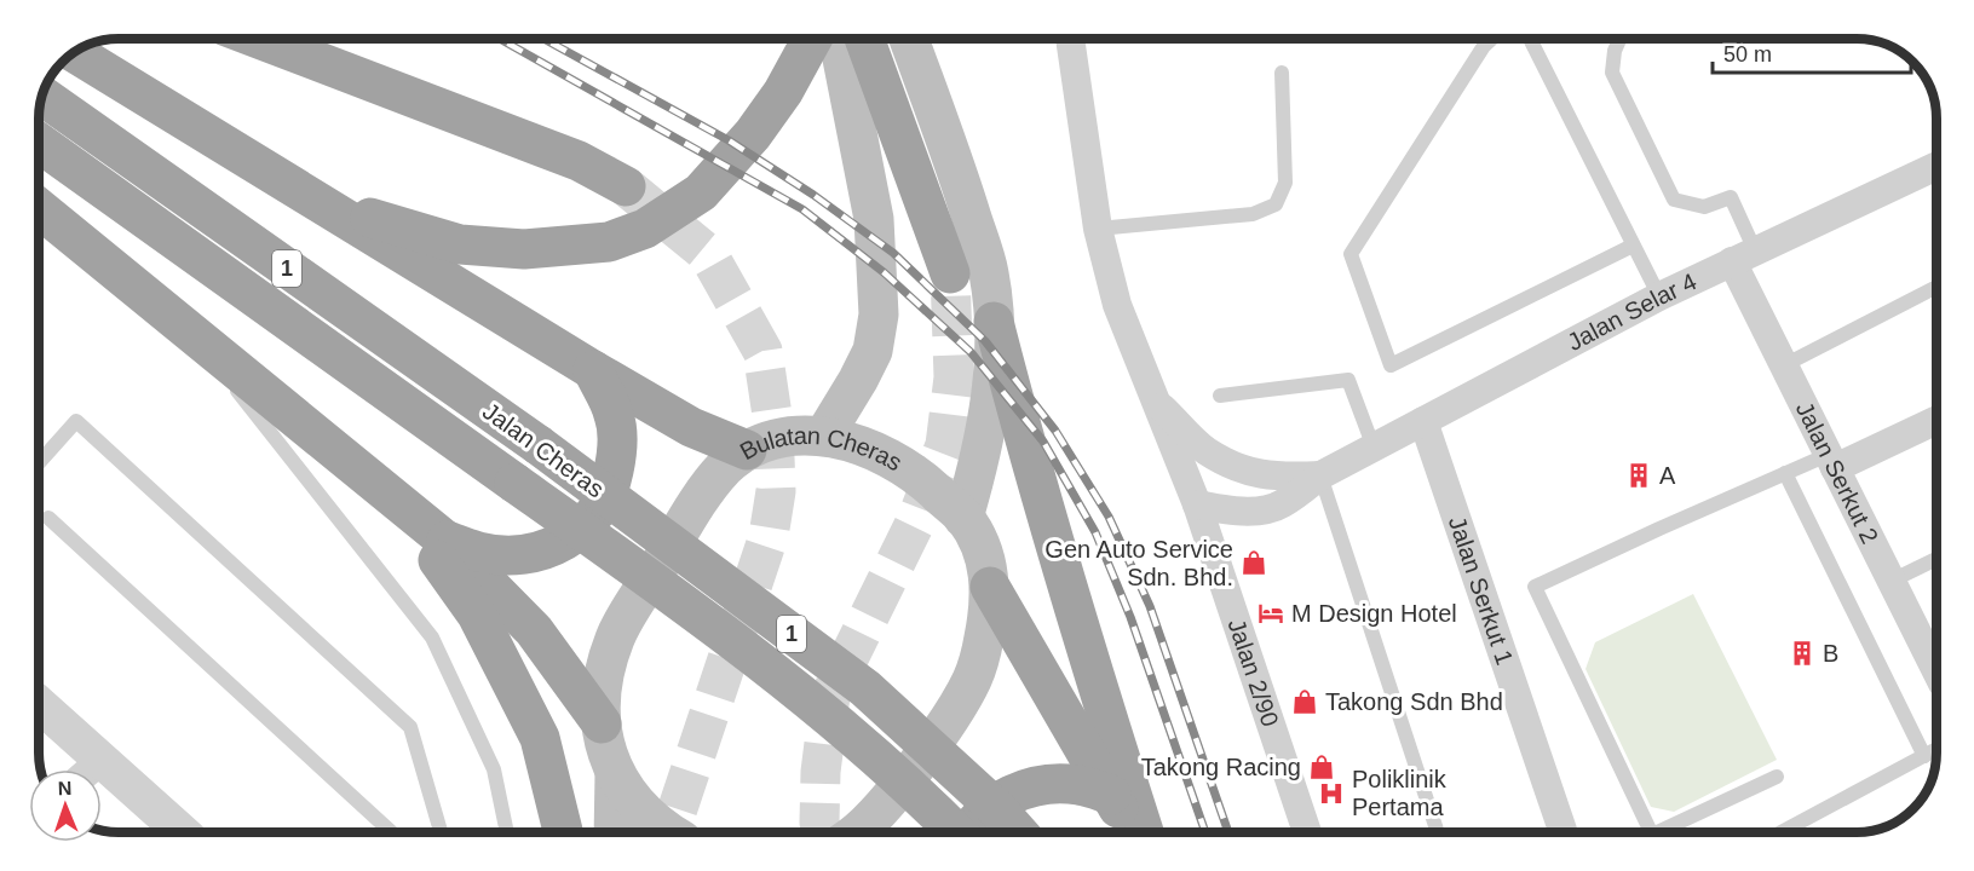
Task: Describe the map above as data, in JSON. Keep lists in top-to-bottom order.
{
  "streets": {
    "highway": ["1", "Jalan Cheras"],
    "main road": ["Bulatan Cheras"],
    "street": [
      "Jalan Selar 4",
      "Jalan Serkut 2",
      "Jalan Serkut 1",
      "Jalan 2/90"
    ]
  },
  "crossings": [
    ["Jalan Selar 4", "Jalan Serkut 2"],
    ["Jalan Selar 4", "Jalan Serkut 1"],
    ["Jalan Selar 4", "Jalan 2/90"]
  ],
  "places": {
    "building": ["A", "B"],
    "shop": ["Gen Auto Service Sdn. Bhd.", "Takong Sdn Bhd", "Takong Racing"],
    "hotel": ["M Design Hotel"],
    "hospital": ["Poliklinik Pertama"]
  },
  "scale_bar": "50 m",
  "north": "top"
}
